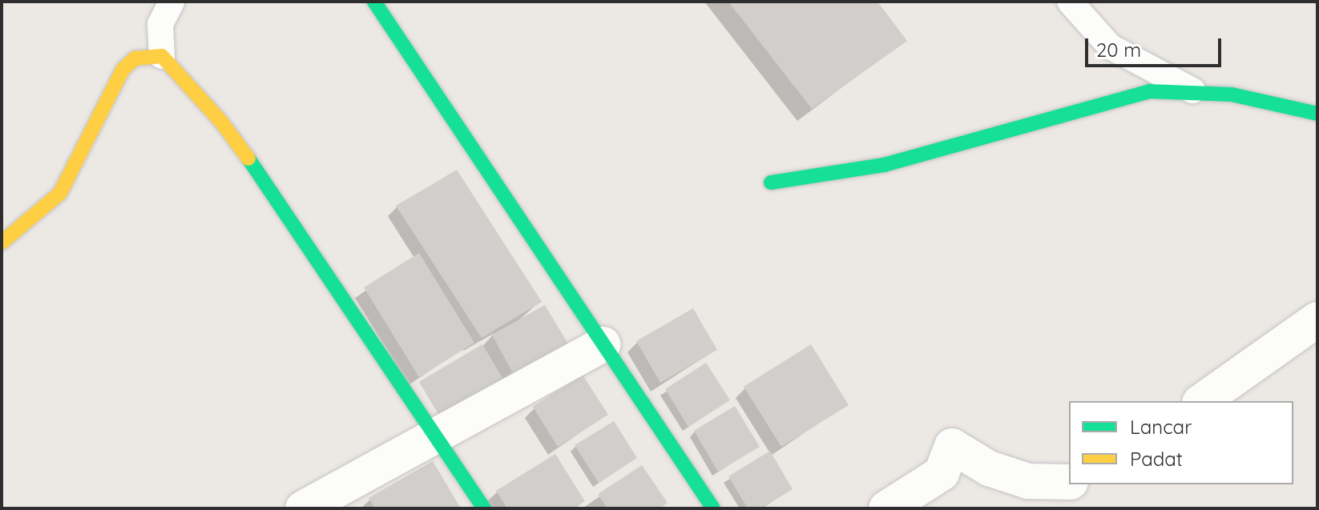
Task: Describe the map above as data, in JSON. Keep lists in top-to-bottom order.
{
  "legend": ["Lancar", "Padat"],
  "scale_bar": "20 m"
}
